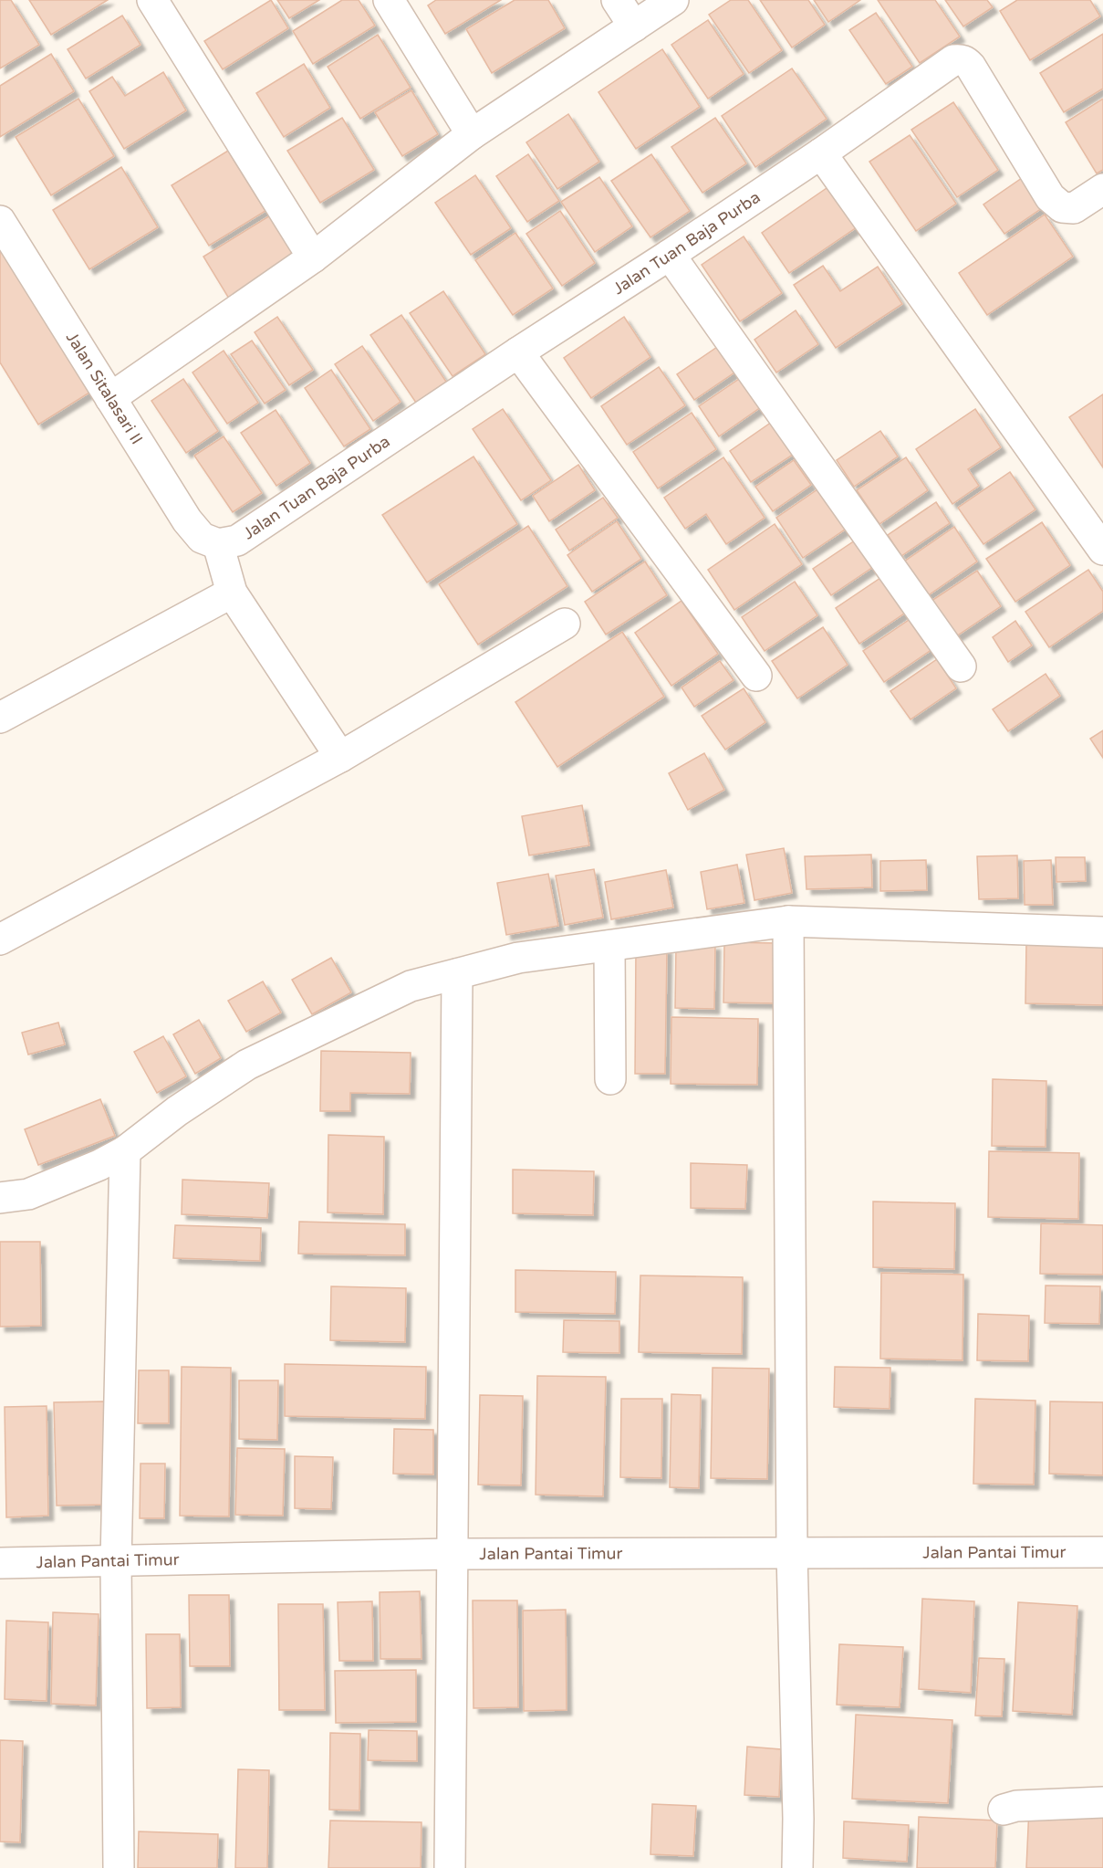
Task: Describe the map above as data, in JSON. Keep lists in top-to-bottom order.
{
  "streets": {
    "street": ["Jalan Tuan Baja Purba", "Jalan Sitalasari II", "Jalan Pantai Timur"]
  },
  "crossings": [
    ["Jalan Tuan Baja Purba", "Jalan Sitalasari II"]
  ]
}
